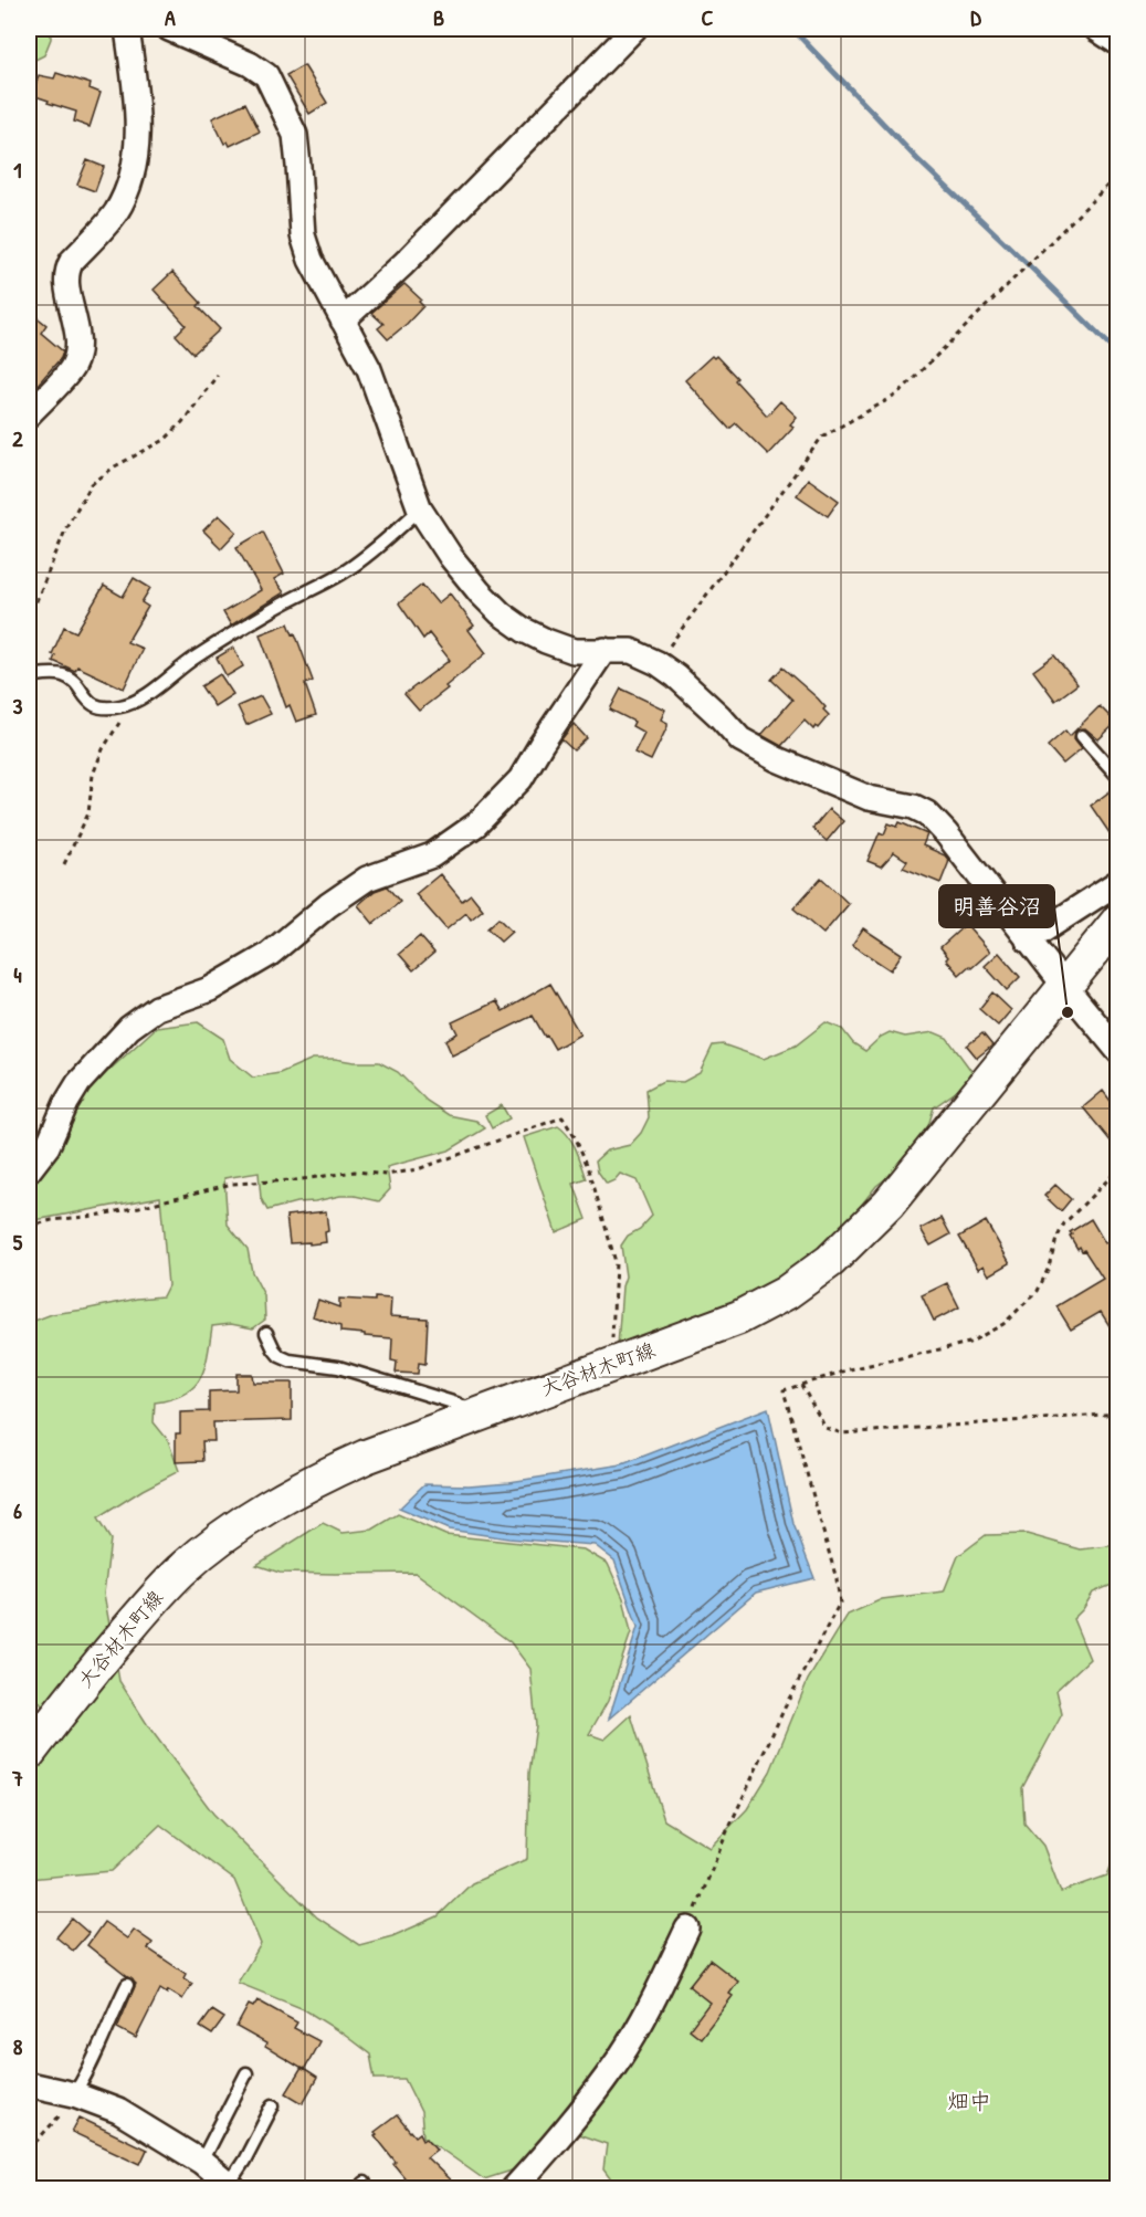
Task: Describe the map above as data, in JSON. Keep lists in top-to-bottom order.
{
  "streets": {
    "main road": ["大谷材木町線"]
  },
  "districts": ["畑中"],
  "places": ["明善谷沼"],
  "grid": {
    "columns": [
      "A",
      "B",
      "C",
      "D"
    ],
    "rows": [
      "1",
      "2",
      "3",
      "4",
      "5",
      "6",
      "7",
      "8"
    ]
  }
}
